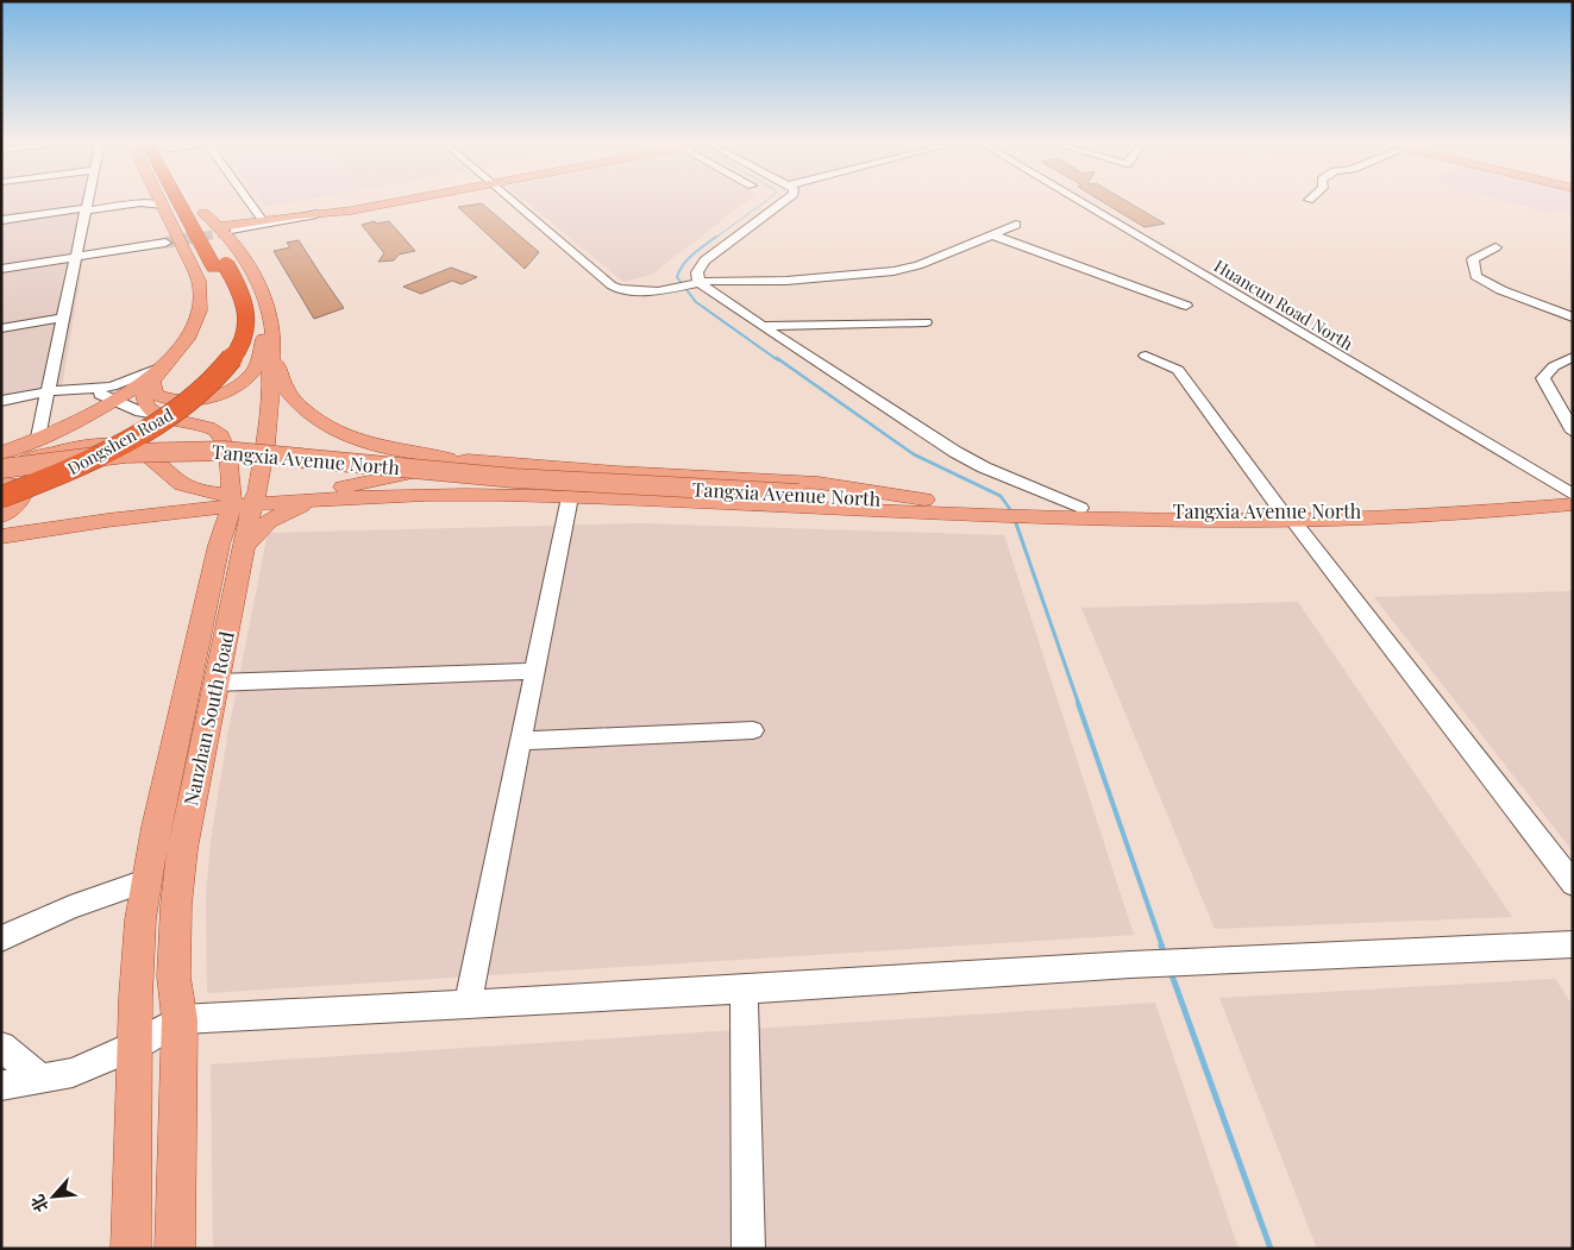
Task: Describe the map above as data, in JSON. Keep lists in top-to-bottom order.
{
  "streets": {
    "highway": ["Dongshen Road"],
    "main road": ["Tangxia Avenue North", "Nanzhan South Road"],
    "street": ["Huancun Road North"]
  },
  "crossings": [
    ["Huancun Road North", "Tangxia Avenue North"],
    ["Dongshen Road", "Nanzhan South Road"],
    ["Tangxia Avenue North", "Nanzhan South Road"]
  ],
  "north": "bottom left"
}
